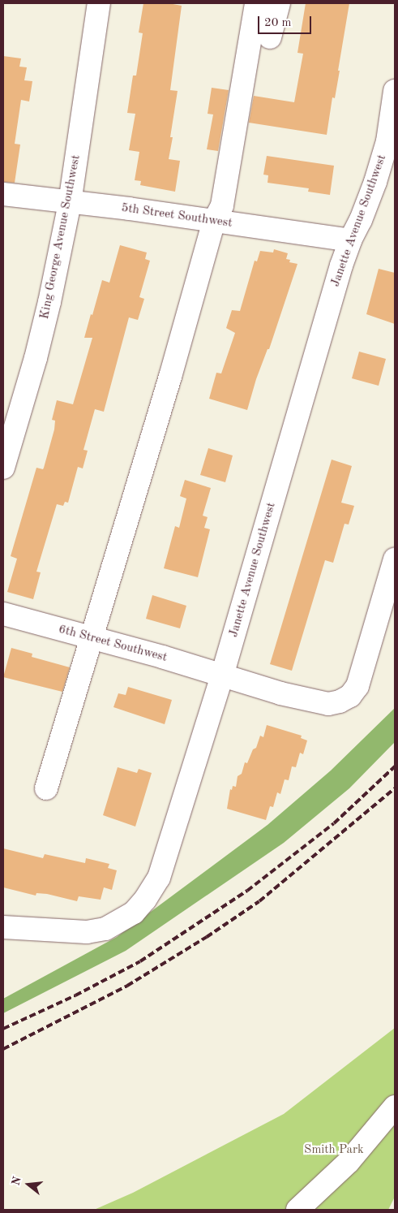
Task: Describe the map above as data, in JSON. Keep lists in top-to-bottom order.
{
  "streets": {
    "street": [
      "5th Street Southwest",
      "Janette Avenue Southwest",
      "King George Avenue Southwest",
      "6th Street Southwest"
    ]
  },
  "crossings": [
    ["5th Street Southwest", "Janette Avenue Southwest"],
    ["5th Street Southwest", "King George Avenue Southwest"],
    ["Janette Avenue Southwest", "6th Street Southwest"]
  ],
  "parks": ["Smith Park"],
  "scale_bar": "20 m",
  "north": "left"
}
